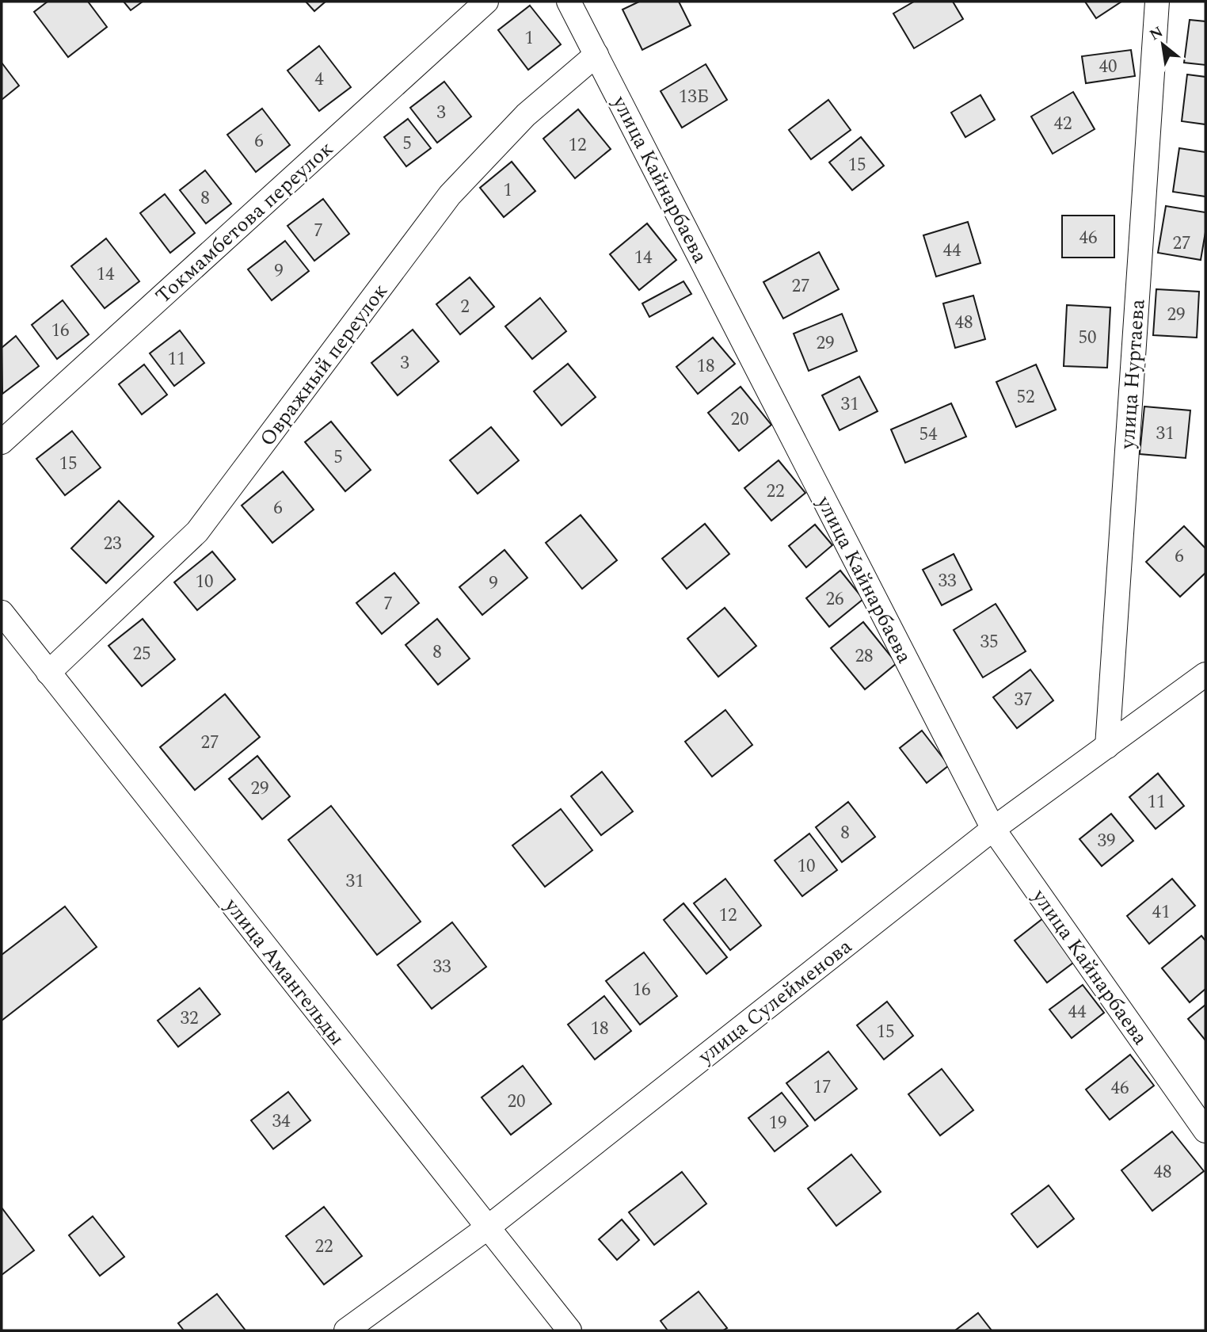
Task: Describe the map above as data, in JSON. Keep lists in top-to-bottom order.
{
  "streets": {
    "street": [
      "улица Кайнарбаева",
      "Токмамбетова переулок",
      "Овражный переулок",
      "улица Нуртаева",
      "улица Амангельды",
      "улица Сулейменова"
    ]
  },
  "crossings": [
    ["улица Кайнарбаева", "Овражный переулок"],
    ["улица Кайнарбаева", "улица Сулейменова"],
    ["Овражный переулок", "улица Амангельды"],
    ["улица Нуртаева", "улица Сулейменова"],
    ["улица Амангельды", "улица Сулейменова"]
  ],
  "house_numbers": [
    "1",
    "40",
    "4",
    "13Б",
    "3",
    "42",
    "6",
    "5",
    "12",
    "15",
    "1",
    "8",
    "7",
    "46",
    "27",
    "44",
    "14",
    "9",
    "14",
    "27",
    "2",
    "29",
    "48",
    "16",
    "50",
    "29",
    "11",
    "3",
    "18",
    "52",
    "31",
    "20",
    "31",
    "54",
    "5",
    "15",
    "22",
    "6",
    "23",
    "6",
    "33",
    "10",
    "9",
    "26",
    "7",
    "35",
    "8",
    "25",
    "28",
    "37",
    "27",
    "29",
    "11",
    "8",
    "39",
    "10",
    "31",
    "41",
    "12",
    "33",
    "16",
    "44",
    "32",
    "18",
    "15",
    "17",
    "46",
    "20",
    "34",
    "19",
    "48",
    "22"
  ],
  "north": "top left"
}
